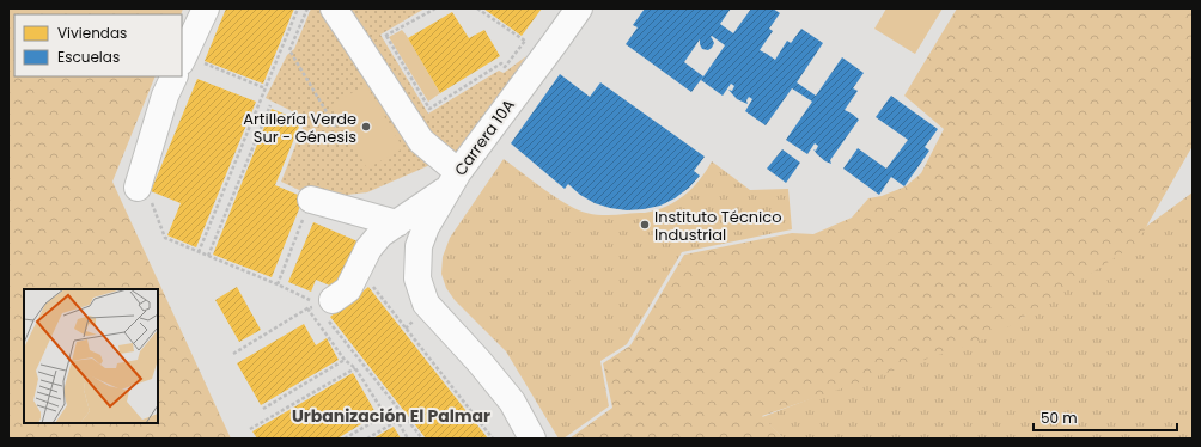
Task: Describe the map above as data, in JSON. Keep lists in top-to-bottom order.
{
  "streets": {
    "street": ["Carrera 10A"]
  },
  "districts": ["Urbanización El Palmar"],
  "places": ["Artillería Verde Sur - Génesis", "Instituto Técnico Industrial"],
  "legend": ["Viviendas", "Escuelas"],
  "scale_bar": "50 m"
}
